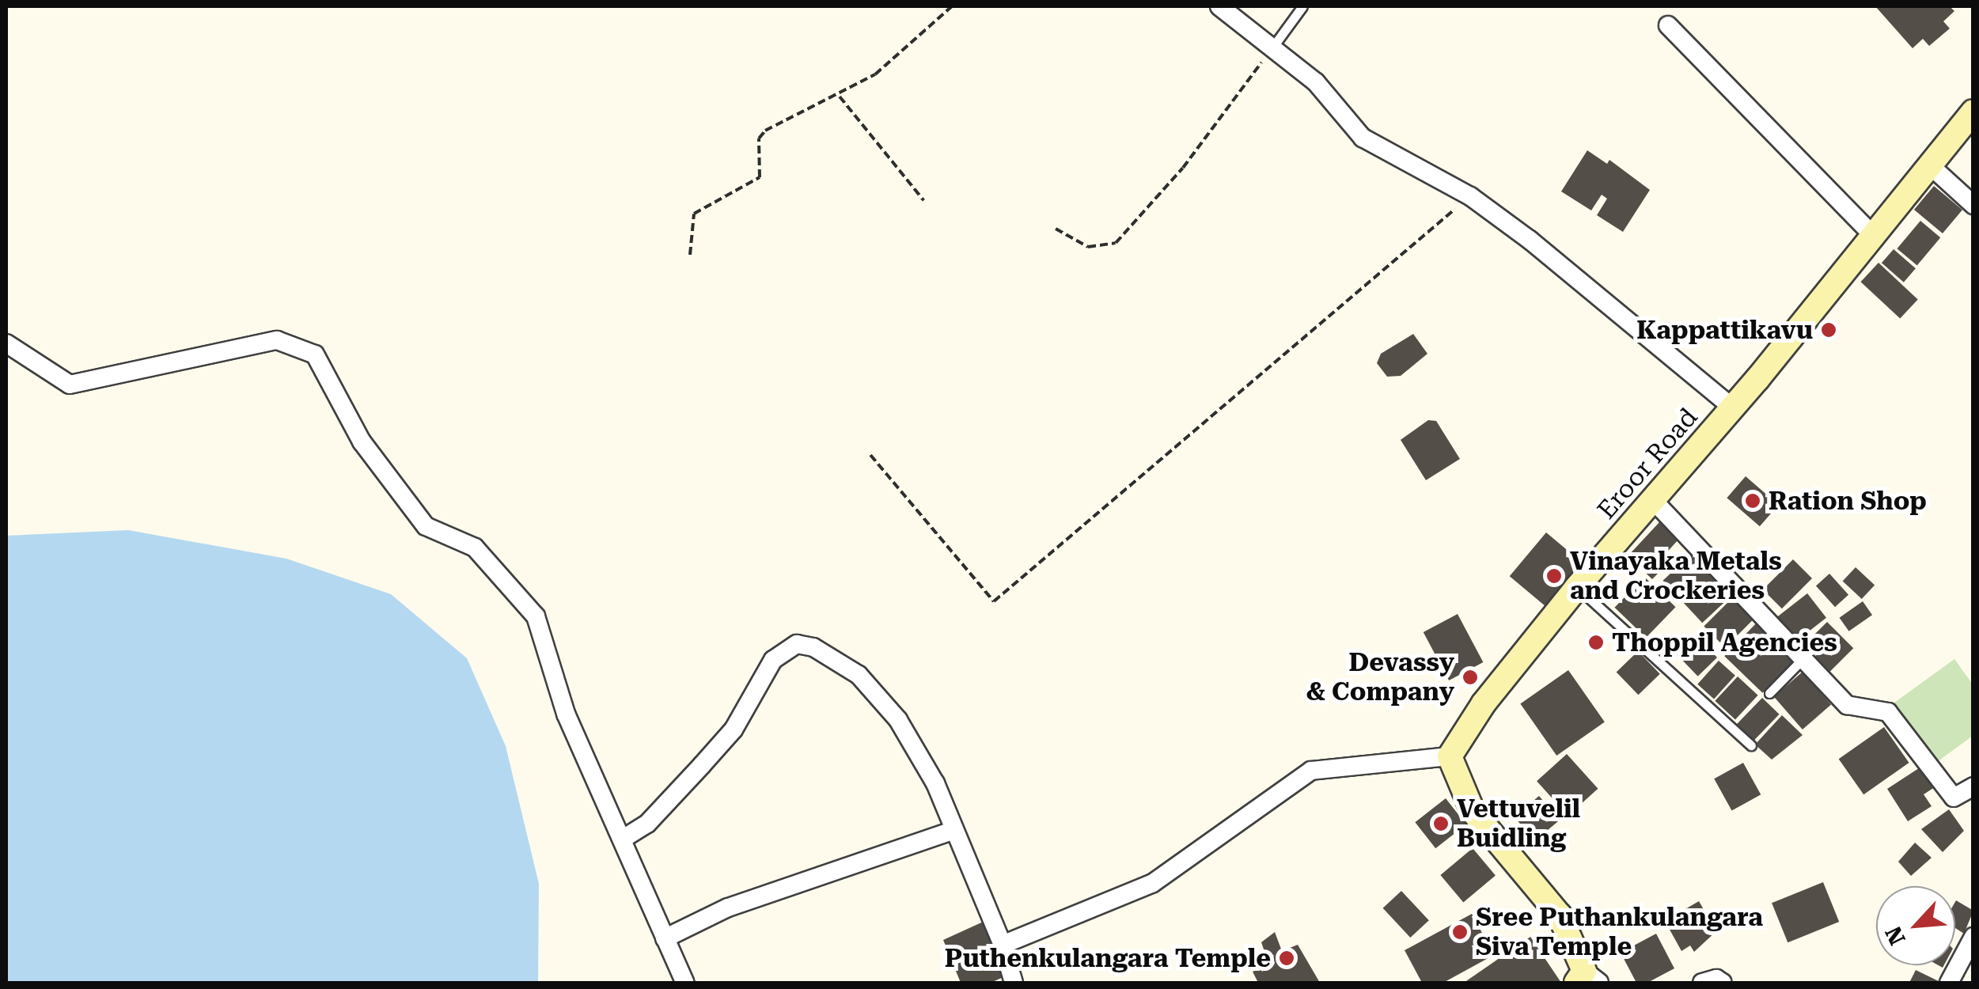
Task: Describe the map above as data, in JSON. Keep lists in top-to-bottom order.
{
  "streets": {
    "main road": ["Eroor Road"]
  },
  "places": [
    "Kappattikavu",
    "Ration Shop",
    "Vinayaka Metals and Crockeries",
    "Thoppil Agencies",
    "Devassy & Company",
    "Vettuvelil Buidling",
    "Sree Puthankulangara Siva Temple",
    "Puthenkulangara Temple"
  ],
  "north": "bottom left"
}
